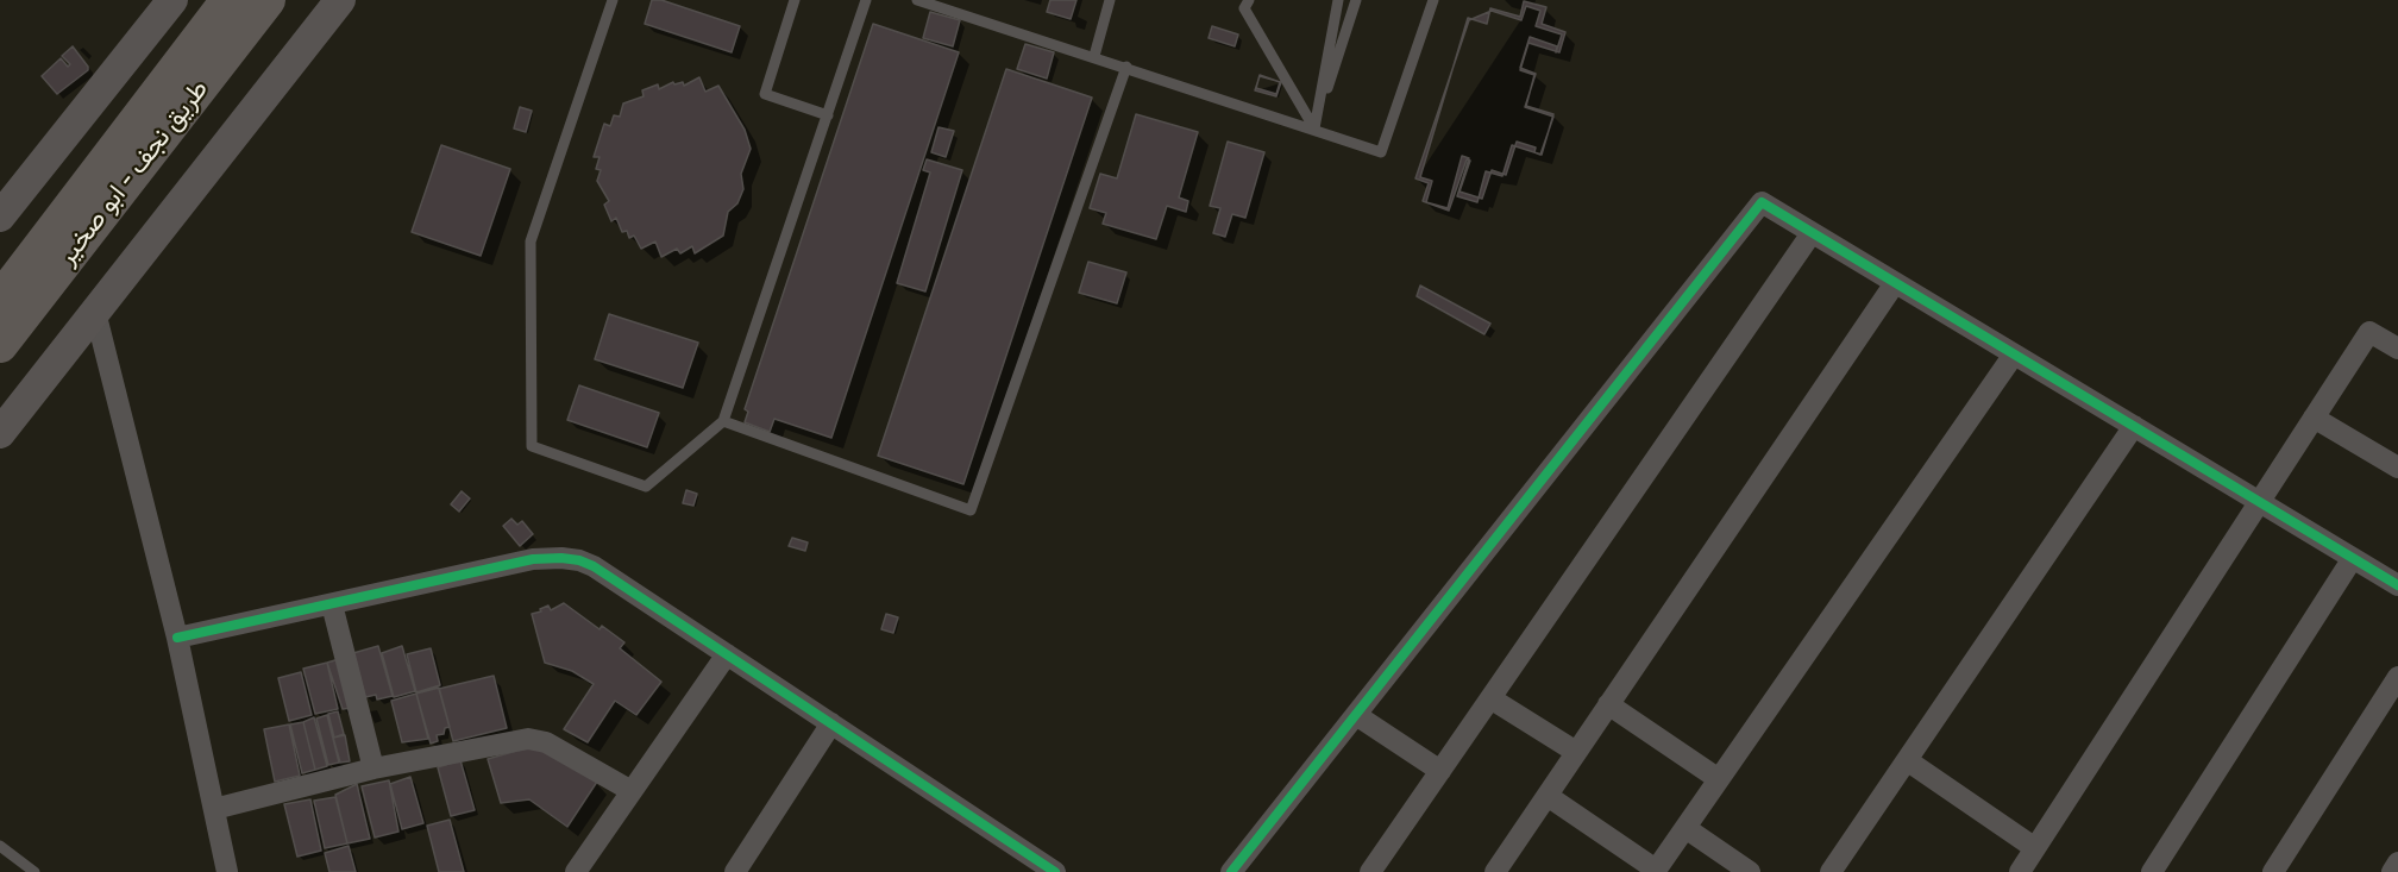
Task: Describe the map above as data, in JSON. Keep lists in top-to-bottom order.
{
  "streets": {
    "highway": ["طريق نجف - ابو صخير"]
  }
}
